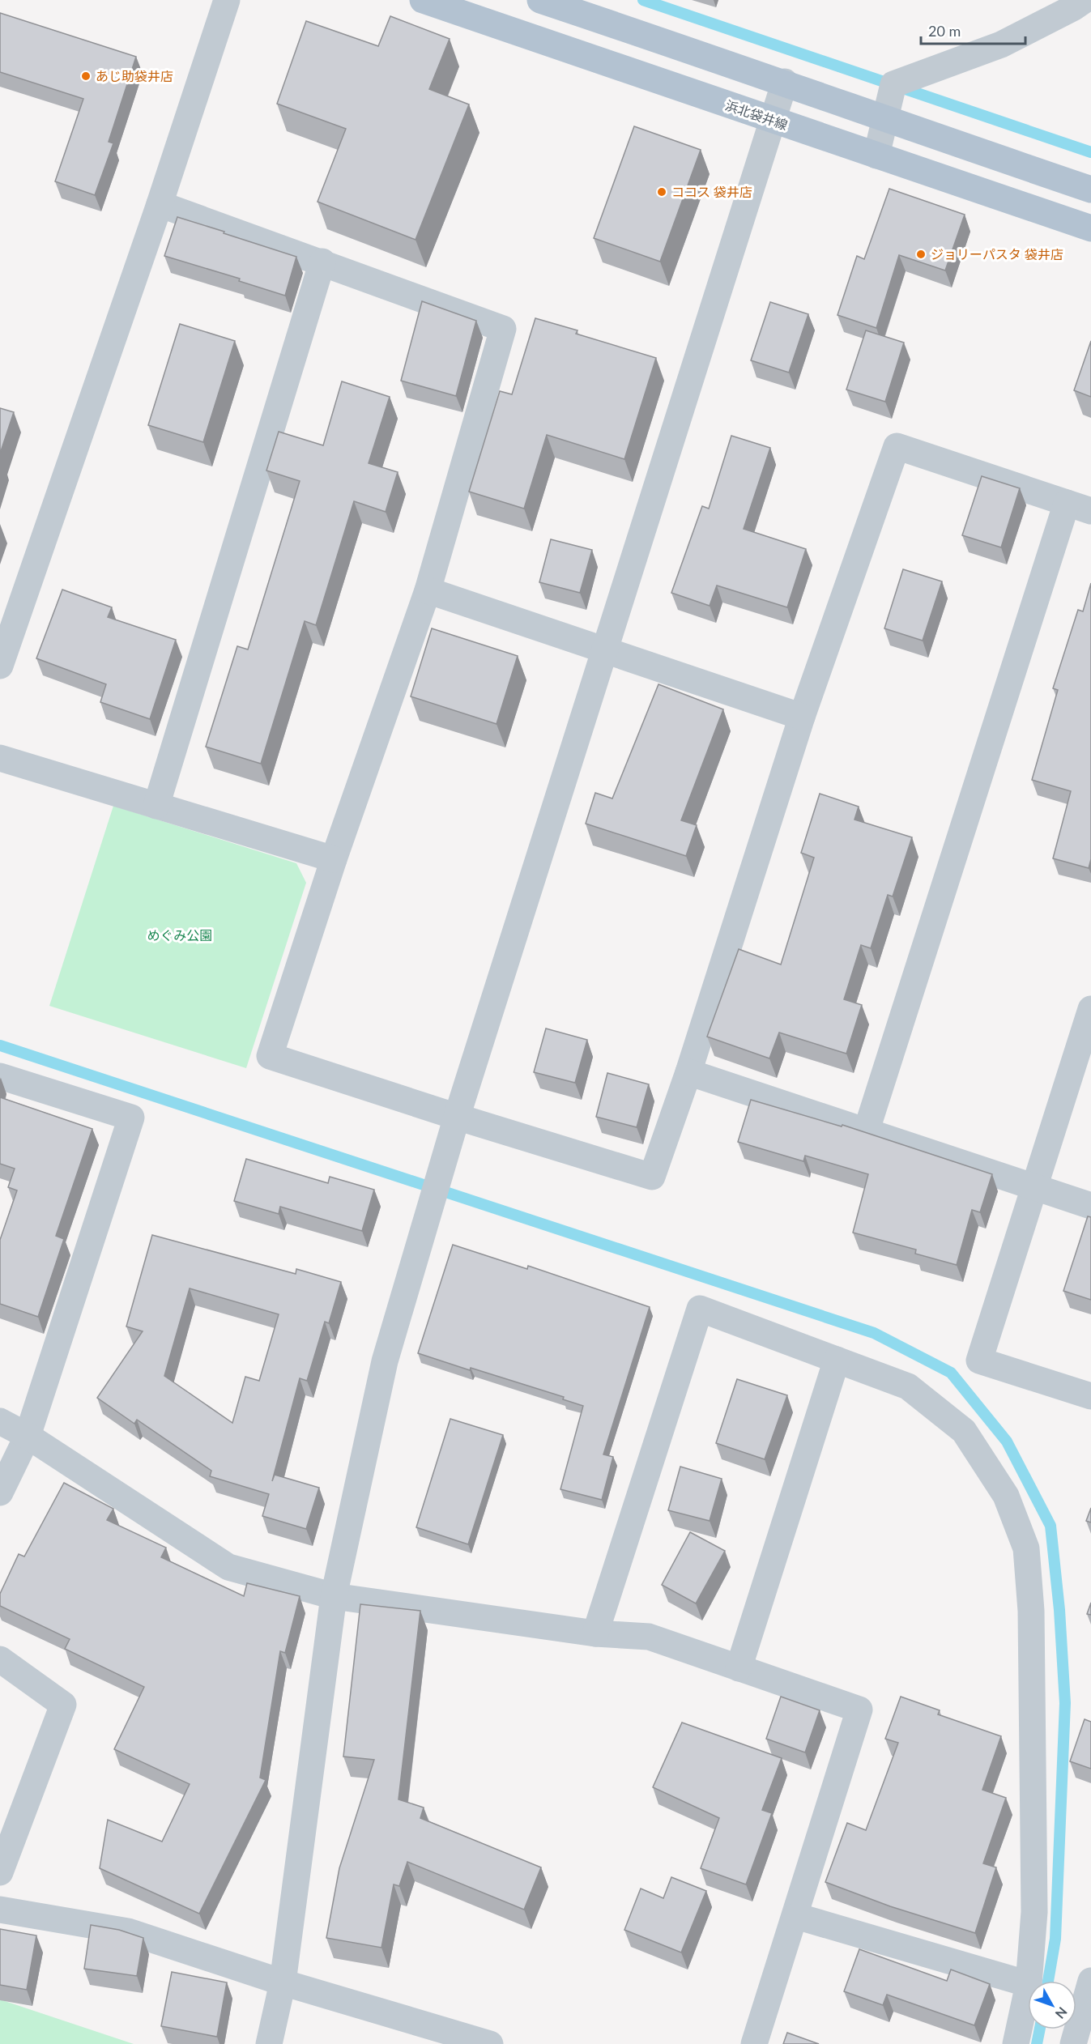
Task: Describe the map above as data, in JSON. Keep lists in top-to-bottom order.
{
  "streets": {
    "main road": ["浜北袋井線"]
  },
  "parks": ["めぐみ公園"],
  "places": ["あじ助袋井店", "ココス 袋井店", "ジョリーパスタ 袋井店"],
  "scale_bar": "20 m",
  "north": "bottom right"
}
